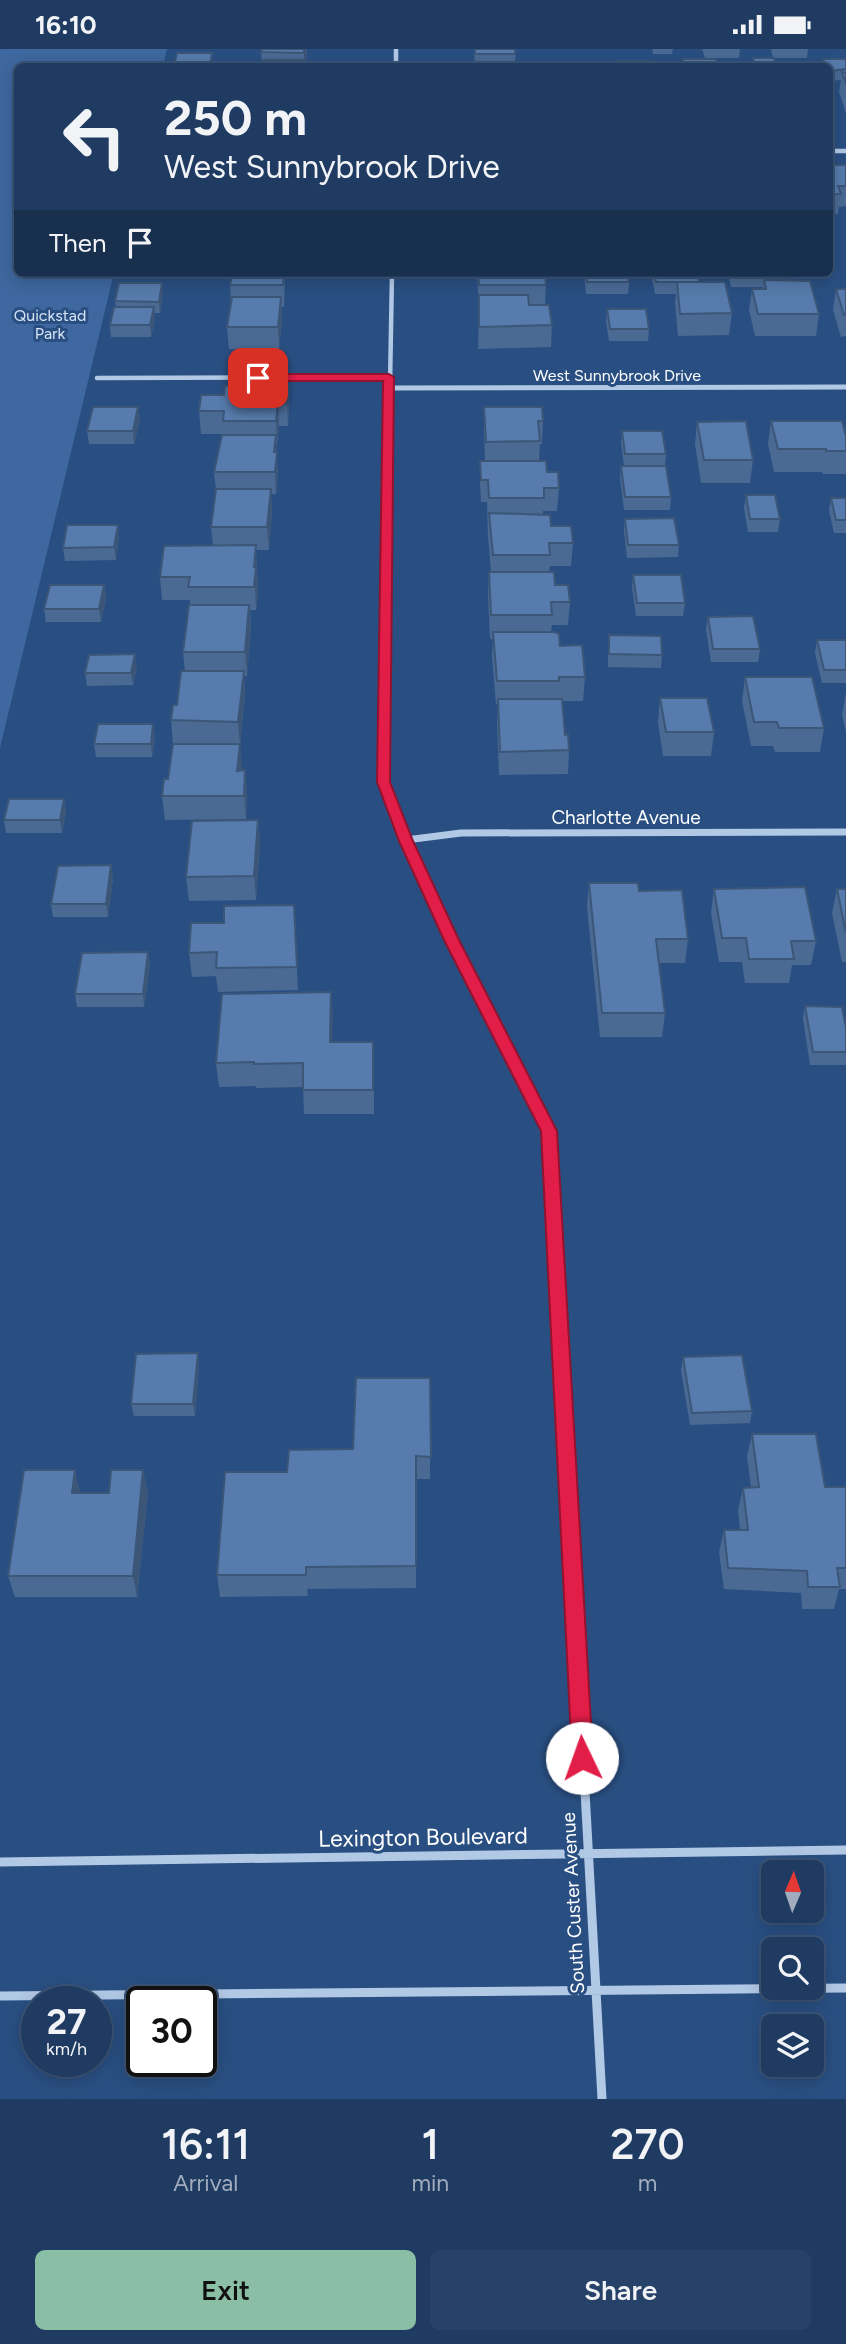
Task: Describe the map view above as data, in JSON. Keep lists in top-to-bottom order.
{
  "streets": {
    "street": [
      "West Sunnybrook Drive",
      "Charlotte Avenue",
      "Lexington Boulevard",
      "South Custer Avenue"
    ]
  },
  "crossings": [
    ["West Sunnybrook Drive", "South Custer Avenue"],
    ["Charlotte Avenue", "South Custer Avenue"],
    ["Lexington Boulevard", "South Custer Avenue"]
  ],
  "parks": ["Quickstad Park"],
  "north": "top",
  "page": {
    "status": "16:10",
    "turn": ["250 m", "West Sunnybrook Drive"],
    "then": "Then",
    "speed": "27 km/h",
    "limit": "30",
    "eta": [
      "16:11",
      "Arrival",
      "1",
      "min",
      "270",
      "m"
    ],
    "buttons": ["Exit", "Share"]
  }
}
